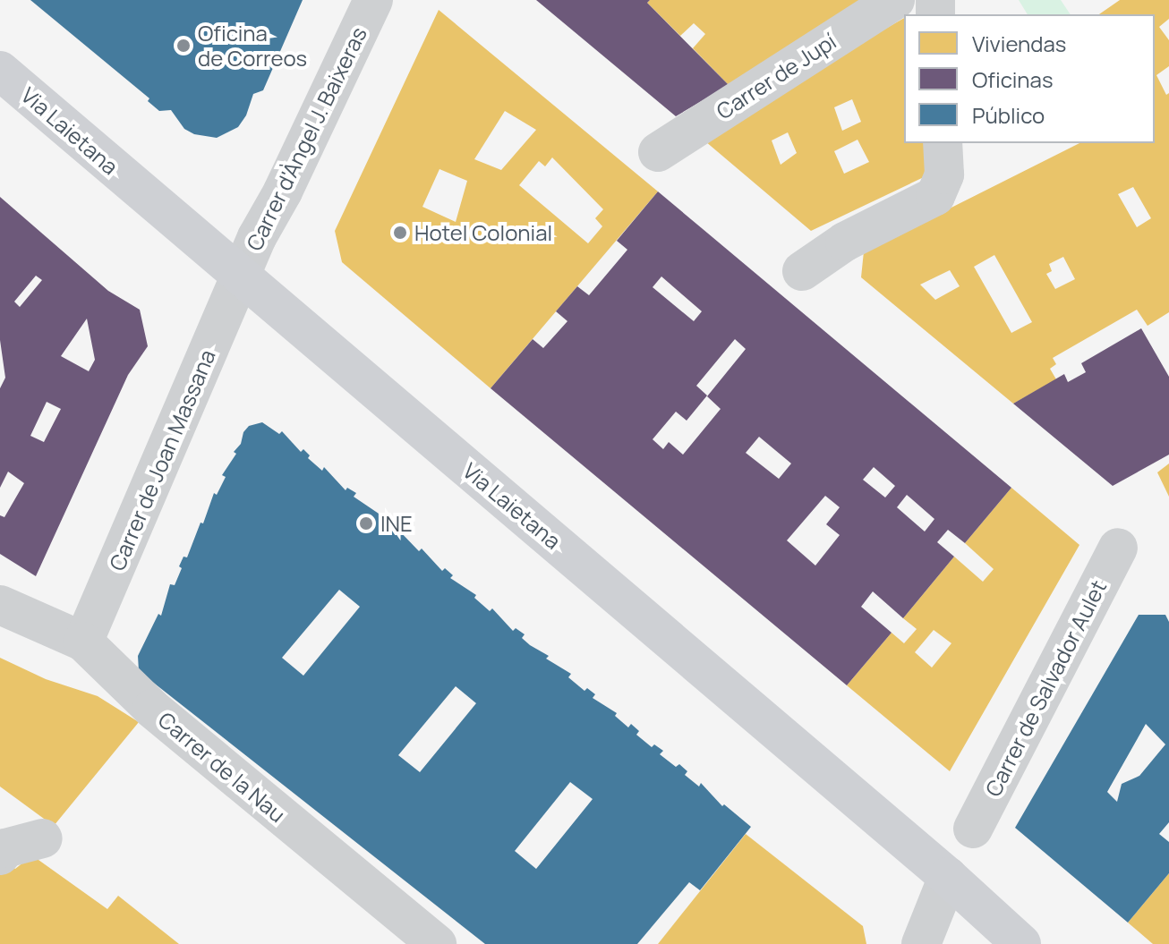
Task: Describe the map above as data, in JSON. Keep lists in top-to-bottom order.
{
  "streets": {
    "main road": ["Via Laietana"],
    "street": [
      "Carrer de Jupí",
      "Carrer d'Àngel J. Baixeras",
      "Carrer de Joan Massana",
      "Carrer de Salvador Aulet",
      "Carrer de la Nau"
    ]
  },
  "crossings": [
    ["Via Laietana", "Carrer d'Àngel J. Baixeras"],
    ["Via Laietana", "Carrer de Joan Massana"],
    ["Carrer d'Àngel J. Baixeras", "Carrer de Joan Massana"],
    ["Carrer de Joan Massana", "Carrer de la Nau"]
  ],
  "places": ["Oficina de Correos", "Hotel Colonial", "INE"],
  "legend": ["Viviendas", "Oficinas", "Público"]
}
